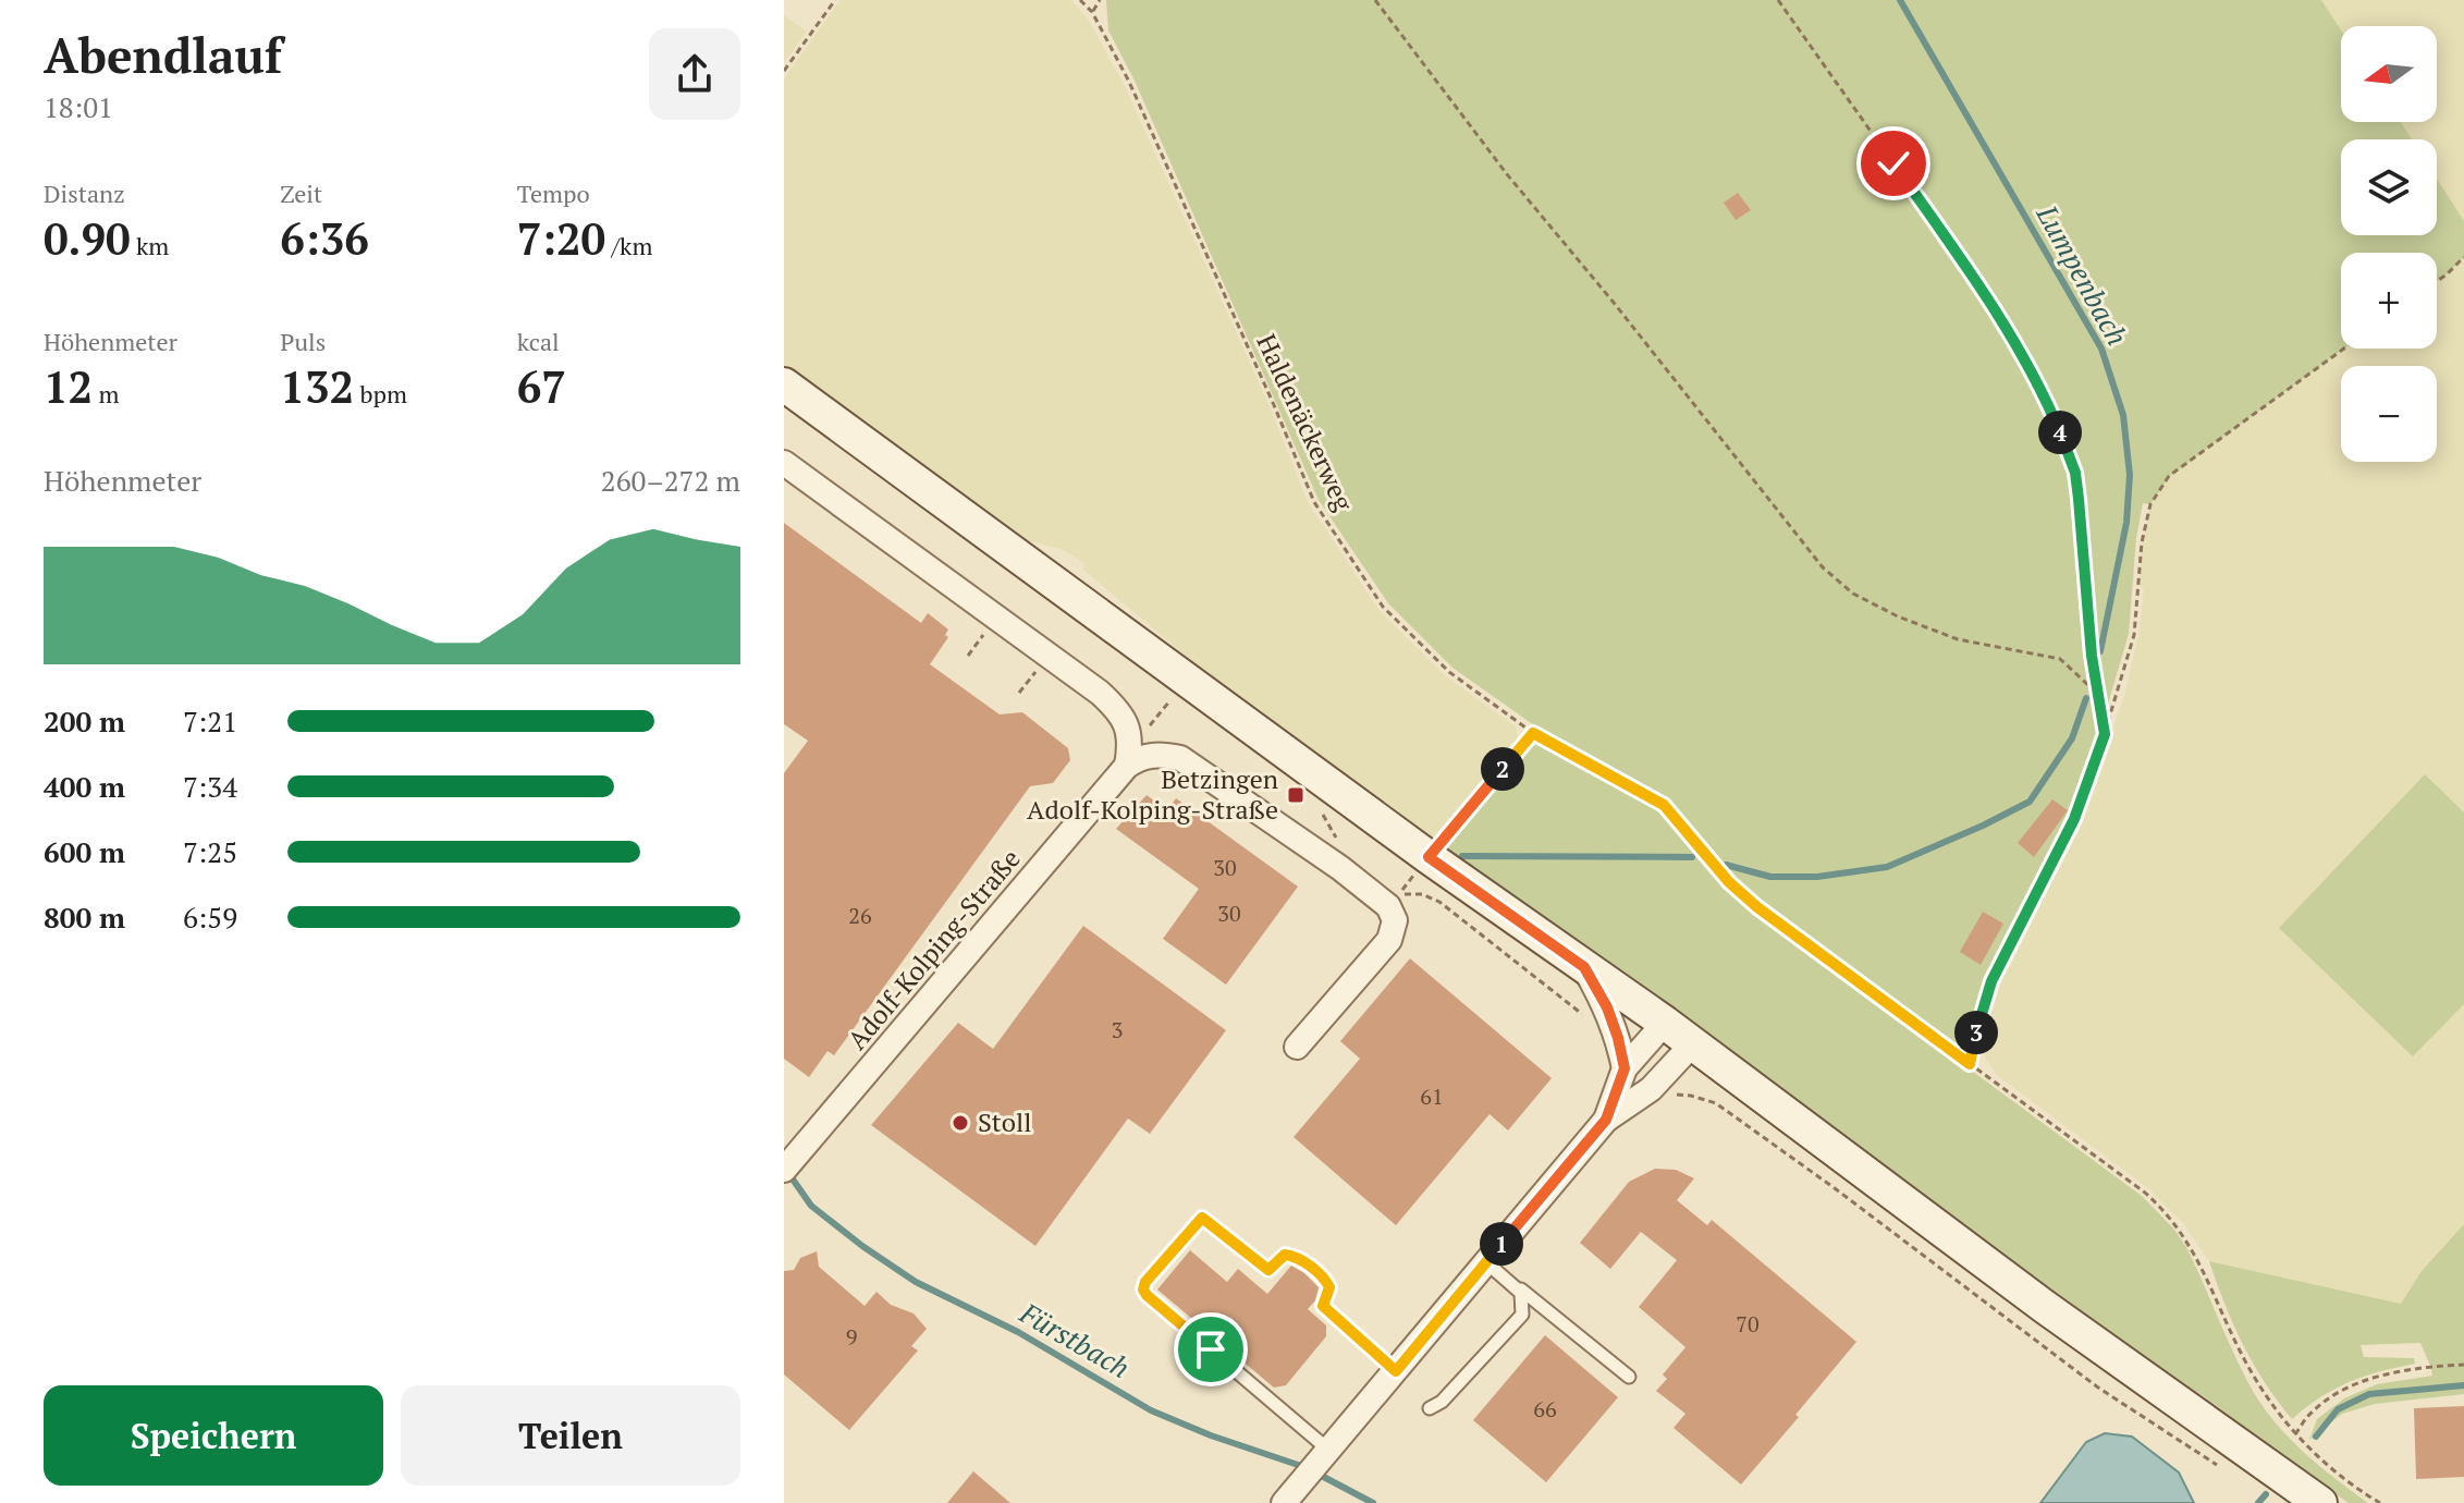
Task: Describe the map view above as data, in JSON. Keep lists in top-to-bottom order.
{
  "streets": {
    "street": ["Adolf-Kolping-Straße"],
    "path": ["Haldenäckerweg"]
  },
  "water": ["Lumpenbach", "Fürstbach"],
  "places": {
    "transit": ["Betzingen Adolf-Kolping-Straße"],
    "other": ["Stoll"]
  },
  "house_numbers": [
    "30",
    "30",
    "26",
    "3",
    "61",
    "70",
    "9",
    "66"
  ],
  "north": "left",
  "page": {
    "heading": ["Abendlauf", "18:01"],
    "map_buttons": ["+", "−"],
    "stats": [
      ["Distanz", "0.90 km"],
      ["Zeit", "6:36"],
      ["Tempo", "7:20 /km"],
      ["Höhenmeter", "12 m"],
      ["Puls", "132 bpm"],
      ["kcal", "67"]
    ],
    "pins": [
      "4",
      "2",
      "3",
      "1"
    ],
    "chart": ["Höhenmeter", "260–272 m"],
    "list": [
      {
        "name": "200 m",
        "note": "7:21"
      },
      {
        "name": "400 m",
        "note": "7:34"
      },
      {
        "name": "600 m",
        "note": "7:25"
      },
      {
        "name": "800 m",
        "note": "6:59"
      }
    ],
    "buttons": ["Speichern", "Teilen"]
  }
}
